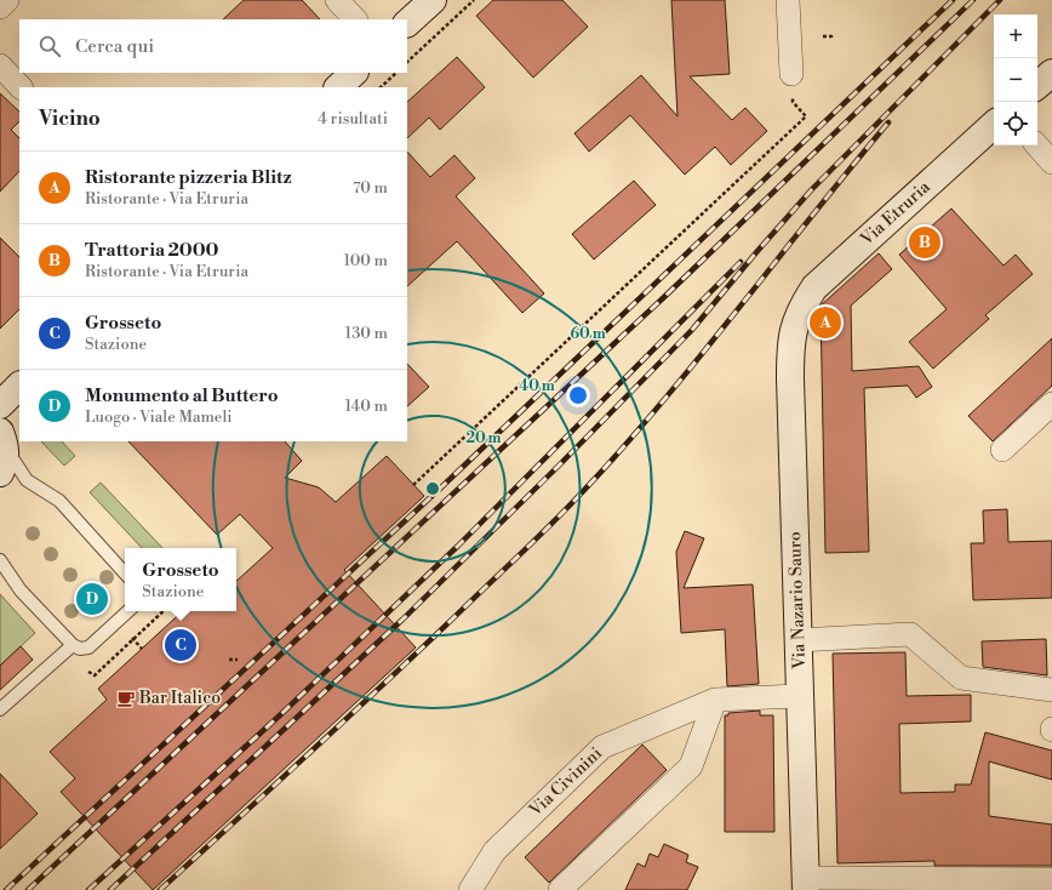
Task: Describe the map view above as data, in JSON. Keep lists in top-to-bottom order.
{
  "streets": {
    "street": ["Via Etruria", "Via Nazario Sauro", "Via Civinini"]
  },
  "crossings": [
    ["Via Etruria", "Via Nazario Sauro"],
    ["Via Nazario Sauro", "Via Civinini"]
  ],
  "places": {
    "cafe": ["Bar Italico"]
  },
  "page": {
    "map_buttons": ["+", "−"],
    "search": "Cerca qui",
    "heading": ["Vicino", "4 risultati"],
    "list": [
      {
        "mark": "A",
        "name": "Ristorante pizzeria Blitz",
        "note": "Ristorante · Via Etruria",
        "value": "70 m"
      },
      {
        "mark": "B",
        "name": "Trattoria 2000",
        "note": "Ristorante · Via Etruria",
        "value": "100 m"
      },
      {
        "mark": "C",
        "name": "Grosseto",
        "note": "Stazione",
        "value": "130 m"
      },
      {
        "mark": "D",
        "name": "Monumento al Buttero",
        "note": "Luogo · Viale Mameli",
        "value": "140 m"
      }
    ],
    "pins": [
      "B",
      "A",
      "D",
      "C"
    ],
    "popup": ["Grosseto", "Stazione"]
  },
  "rings": ["60 m", "40 m", "20 m"]
}
